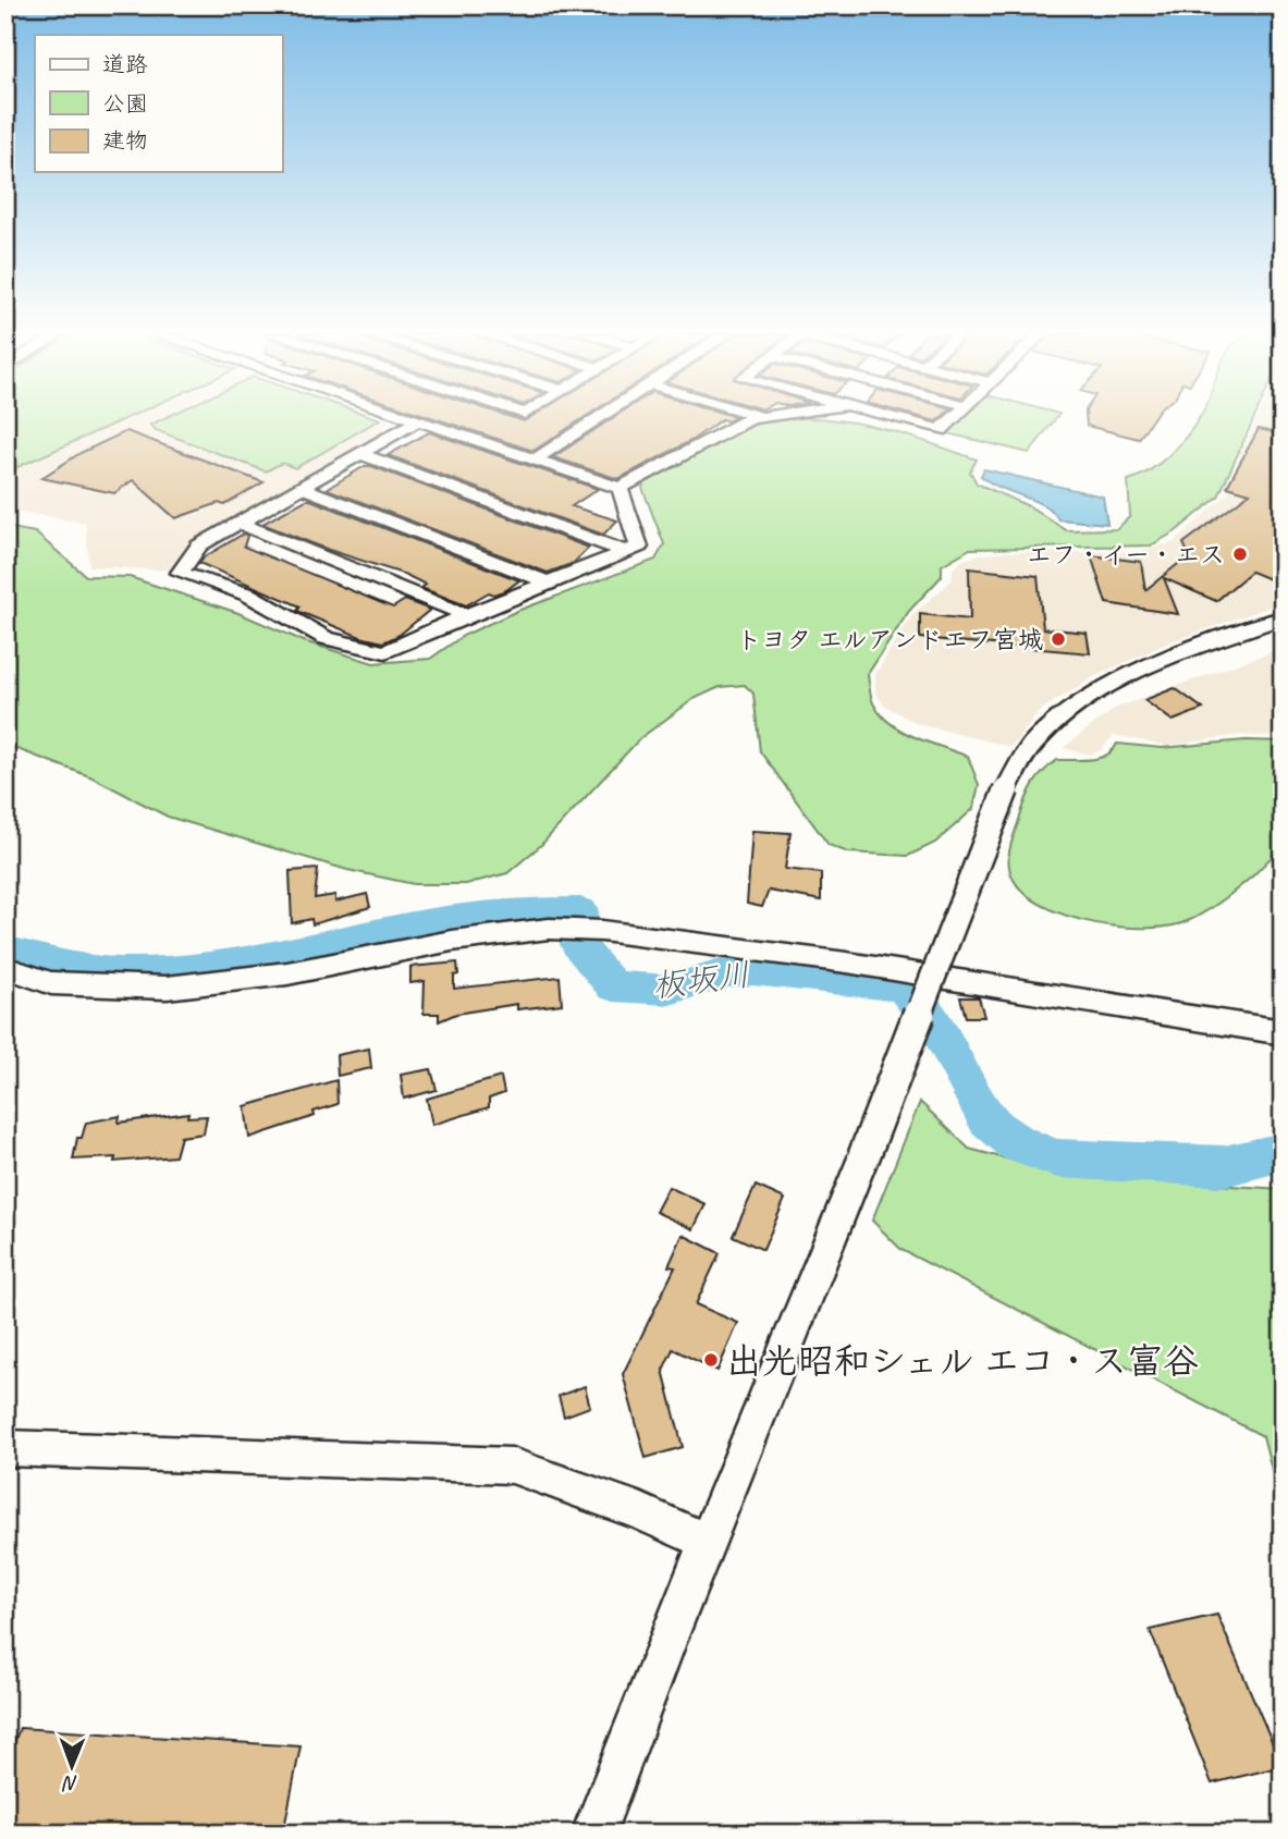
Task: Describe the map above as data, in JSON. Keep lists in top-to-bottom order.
{
  "water": ["板坂川"],
  "places": ["エフ・イー・エス", "トヨタ エルアンドエフ宮城", "出光昭和シェル エコ・ス富谷"],
  "legend": ["道路", "公園", "建物"],
  "north": "bottom"
}
